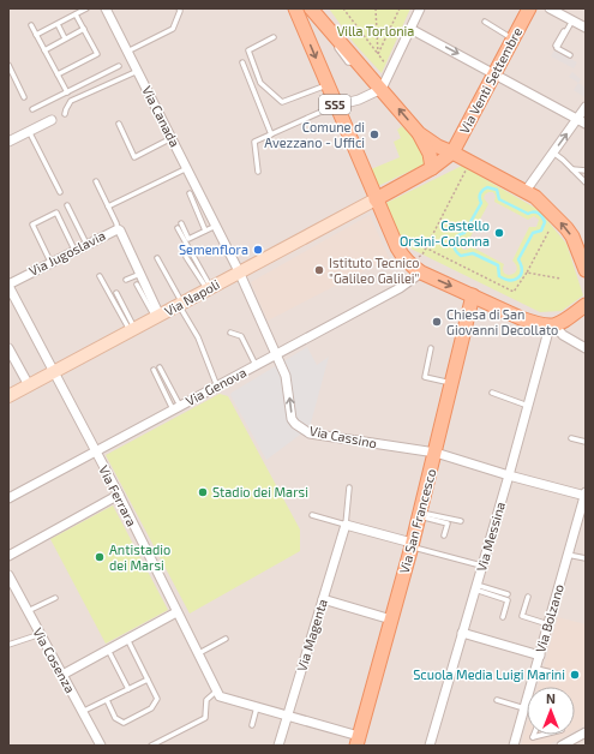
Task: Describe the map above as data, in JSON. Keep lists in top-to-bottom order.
{
  "streets": {
    "main road": [
      "Via Venti Settembre",
      "SS5",
      "Via Napoli",
      "Via San Francesco"
    ],
    "street": [
      "Via Canada",
      "Via Jugoslavia",
      "Via Genova",
      "Via Cassino",
      "Via Ferrara",
      "Via Messina",
      "Via Bolzano",
      "Via Magenta",
      "Via Cosenza"
    ]
  },
  "crossings": [
    ["SS5", "Via Napoli"],
    ["Via Canada", "Via Napoli"],
    ["Via Canada", "Via Cassino"],
    ["Via Jugoslavia", "Via Napoli"],
    ["Via Jugoslavia", "Via Ferrara"],
    ["Via Napoli", "Via Cassino"],
    ["Via Napoli", "Via Ferrara"],
    ["Via Genova", "Via Cassino"],
    ["Via Genova", "Via Ferrara"],
    ["Via Cassino", "Via San Francesco"],
    ["Via Cassino", "Via Messina"],
    ["Via Cassino", "Via Bolzano"]
  ],
  "one_way": ["Via Cassino"],
  "parks": ["Villa Torlonia"],
  "places": [
    "Comune di Avezzano - Uffici",
    "Castello Orsini-Colonna",
    "Semenflora",
    "Istituto Tecnico \"Galileo Galilei\"",
    "Chiesa di San Giovanni Decollato",
    "Stadio dei Marsi",
    "Antistadio dei Marsi",
    "Scuola Media Luigi Marini"
  ],
  "north": "top"
}
